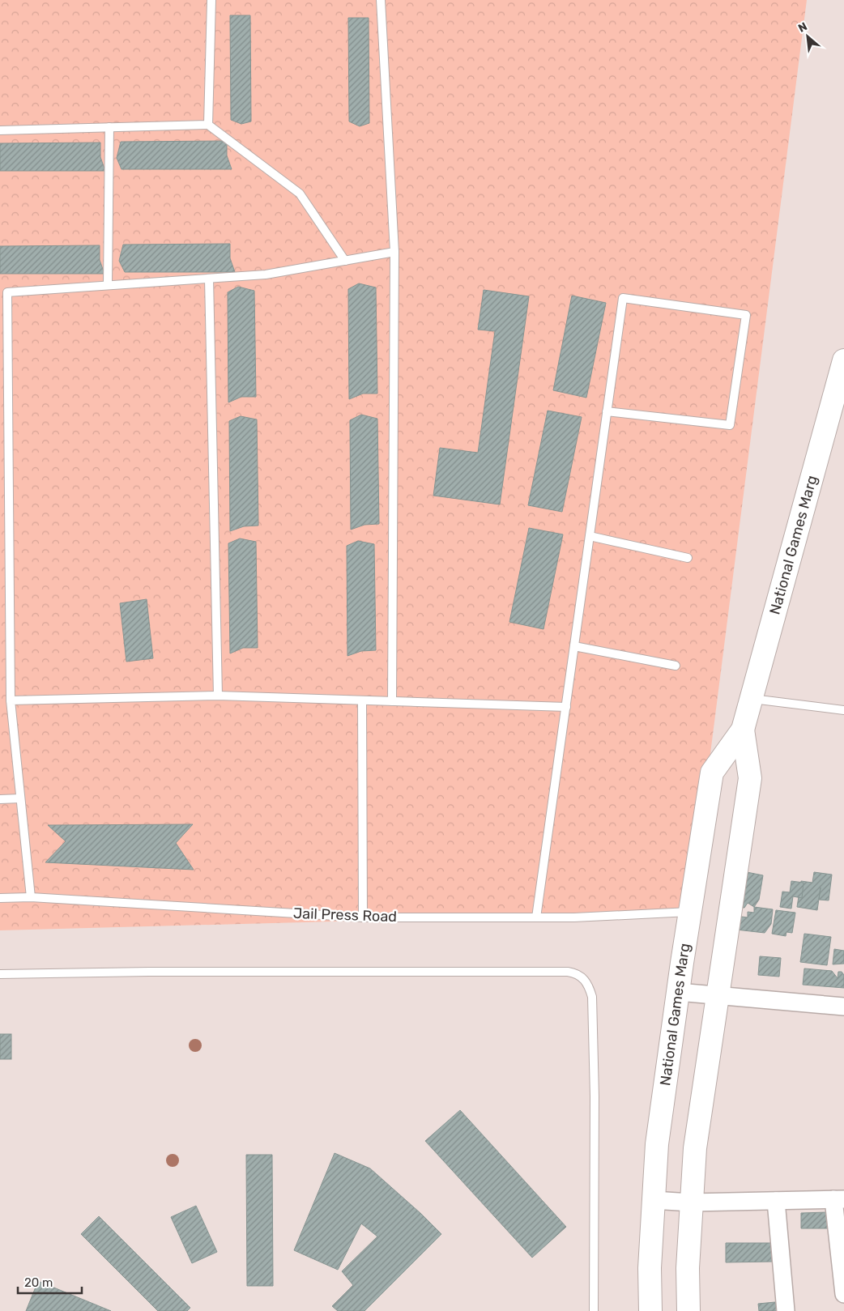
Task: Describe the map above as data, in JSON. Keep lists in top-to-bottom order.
{
  "streets": {
    "main road": ["National Games Marg"],
    "lane": ["Jail Press Road"]
  },
  "crossings": [
    ["National Games Marg", "Jail Press Road"]
  ],
  "scale_bar": "20 m",
  "north": "top left"
}
